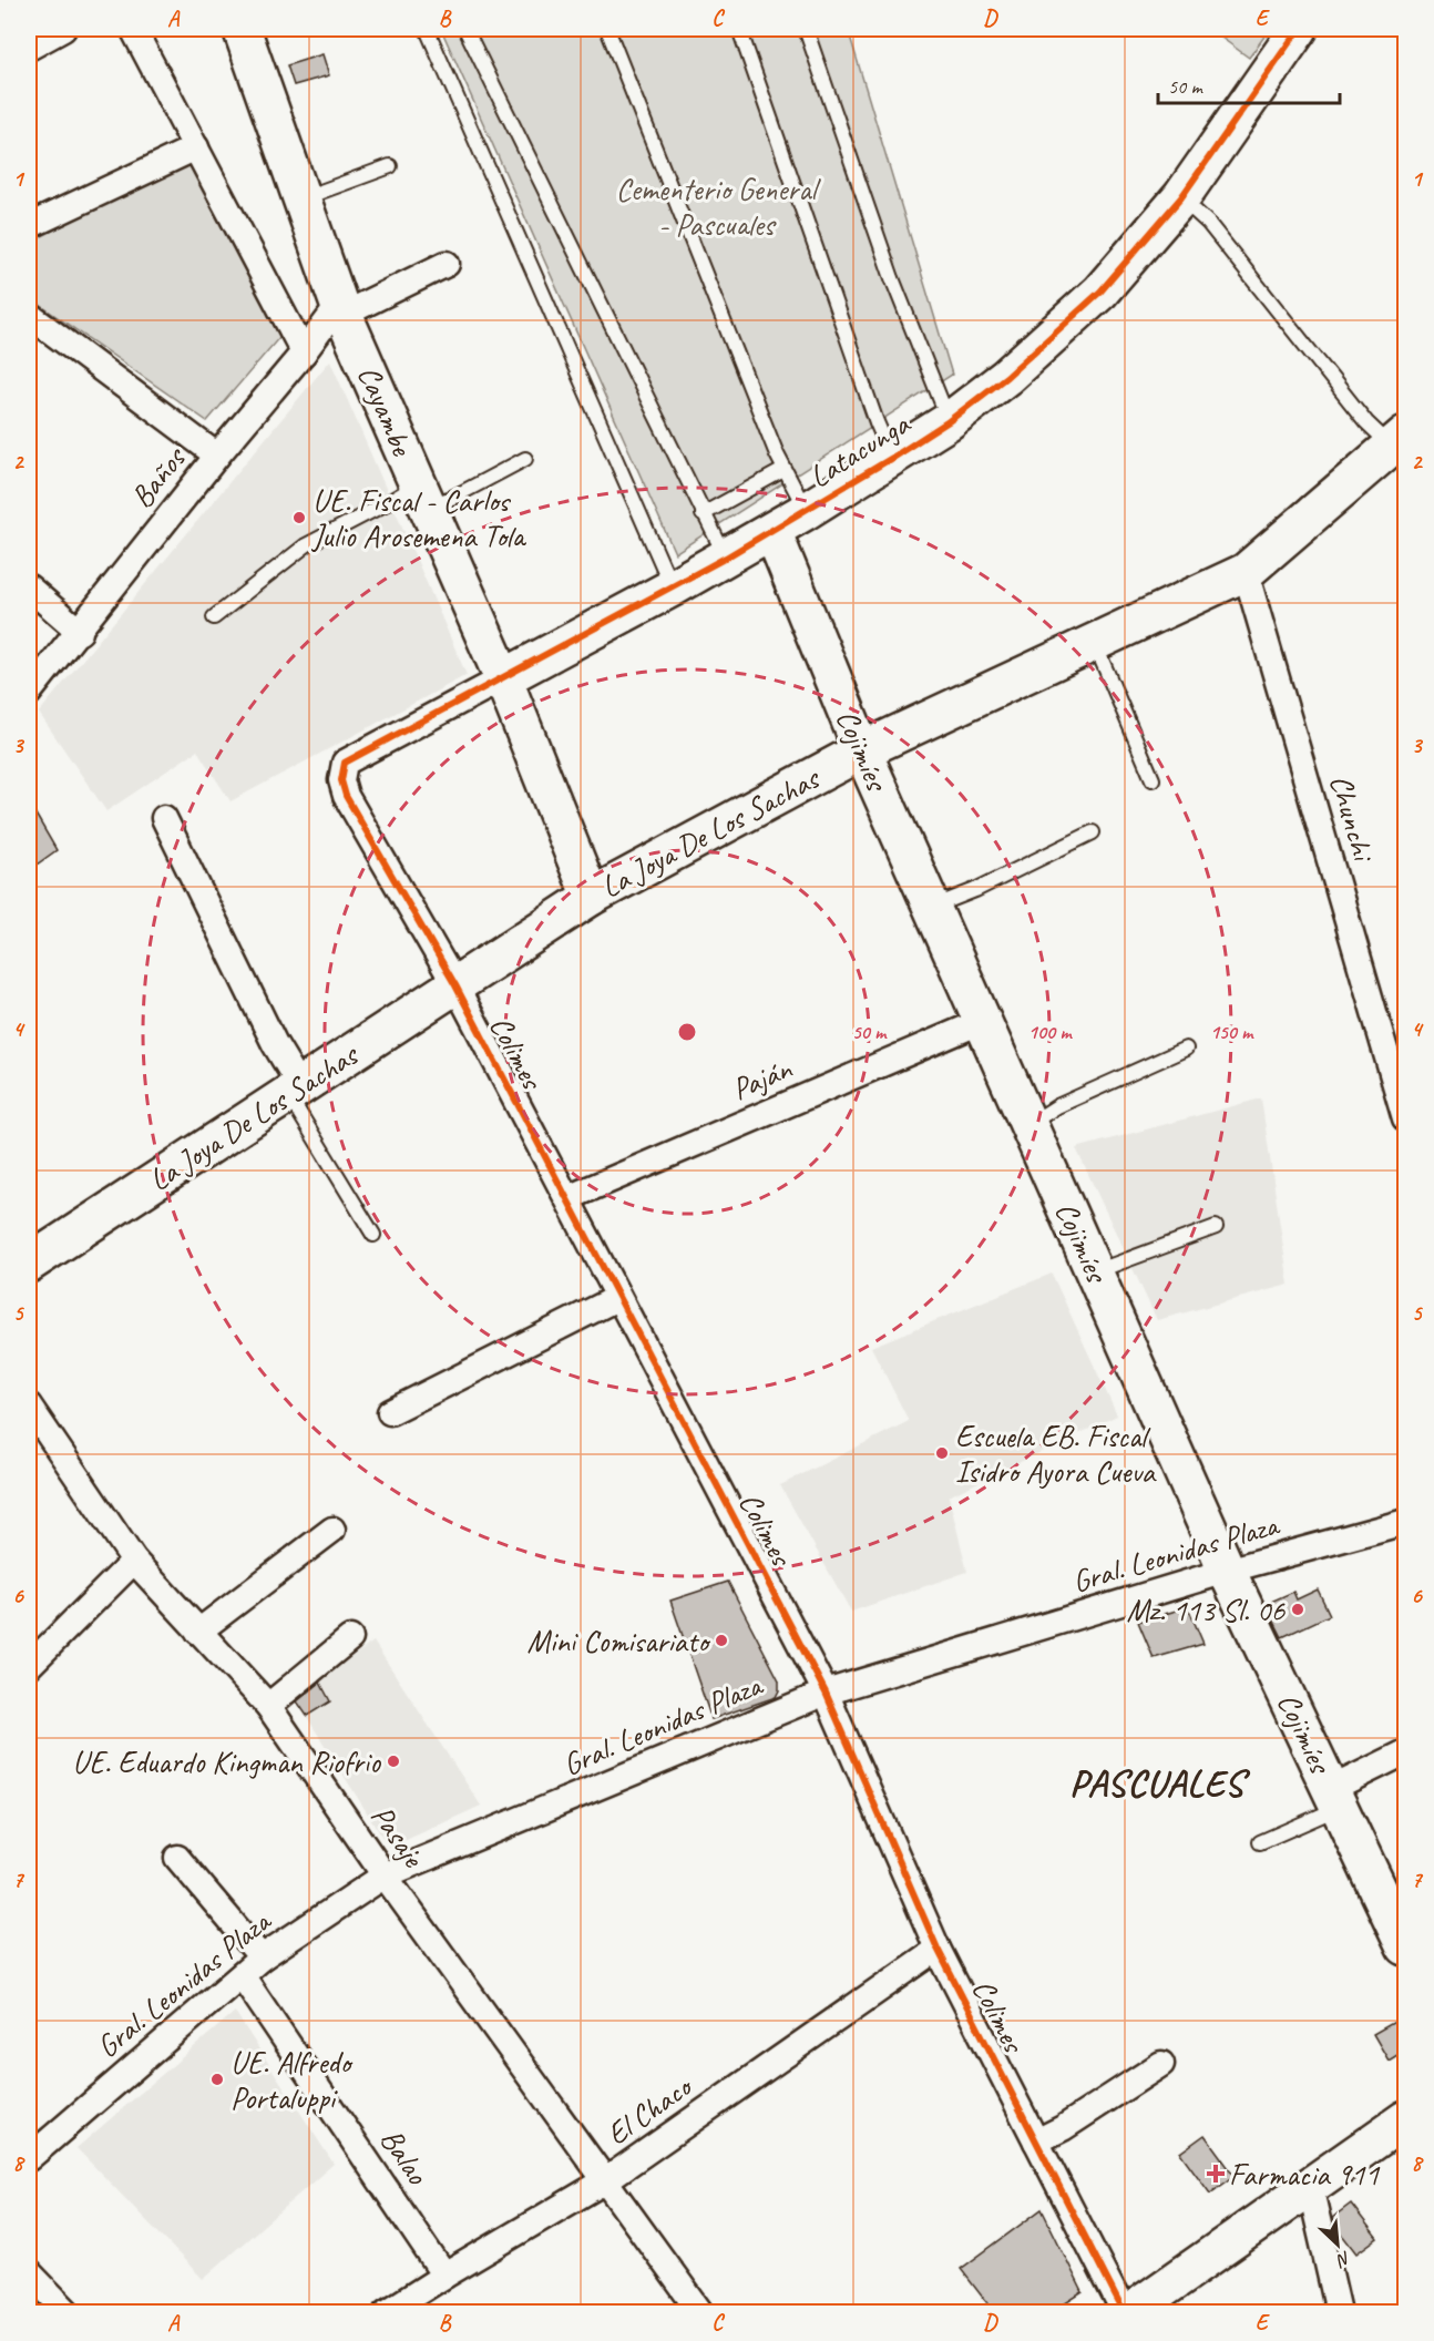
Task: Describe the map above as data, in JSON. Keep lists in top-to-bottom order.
{
  "streets": {
    "street": [
      "Cayambe",
      "Latacunga",
      "Baños",
      "Cojimíes",
      "Chunchi",
      "La Joya De Los Sachas",
      "Colimes",
      "Paján",
      "Gral. Leonidas Plaza",
      "Pasaje",
      "El Chaco",
      "Balao"
    ]
  },
  "crossings": [
    ["Cayambe", "Latacunga"],
    ["Cayambe", "Baños"],
    ["Cayambe", "La Joya De Los Sachas"],
    ["Latacunga", "Cojimíes"],
    ["Latacunga", "Colimes"],
    ["Cojimíes", "La Joya De Los Sachas"],
    ["Cojimíes", "Paján"],
    ["Cojimíes", "Gral. Leonidas Plaza"],
    ["Chunchi", "La Joya De Los Sachas"],
    ["La Joya De Los Sachas", "Colimes"],
    ["Colimes", "Paján"],
    ["Colimes", "Gral. Leonidas Plaza"],
    ["Colimes", "El Chaco"],
    ["Gral. Leonidas Plaza", "Pasaje"],
    ["Gral. Leonidas Plaza", "Balao"],
    ["Pasaje", "El Chaco"],
    ["El Chaco", "Balao"]
  ],
  "districts": ["PASCUALES"],
  "parks": ["Cementerio General - Pascuales"],
  "places": {
    "other": [
      "UE. Fiscal - Carlos Julio Arosemena Tola",
      "Escuela EB. Fiscal Isidro Ayora Cueva",
      "Mz. 113 Sl. 06",
      "Mini Comisariato",
      "UE. Eduardo Kingman Riofrio",
      "UE. Alfredo Portaluppi"
    ],
    "health": ["Farmacia 911"]
  },
  "scale_bar": "50 m",
  "north": "bottom right",
  "grid": {
    "columns": [
      "A",
      "B",
      "C",
      "D",
      "E"
    ],
    "rows": [
      "1",
      "2",
      "3",
      "4",
      "5",
      "6",
      "7",
      "8"
    ]
  },
  "rings": ["50 m", "100 m", "150 m"]
}
